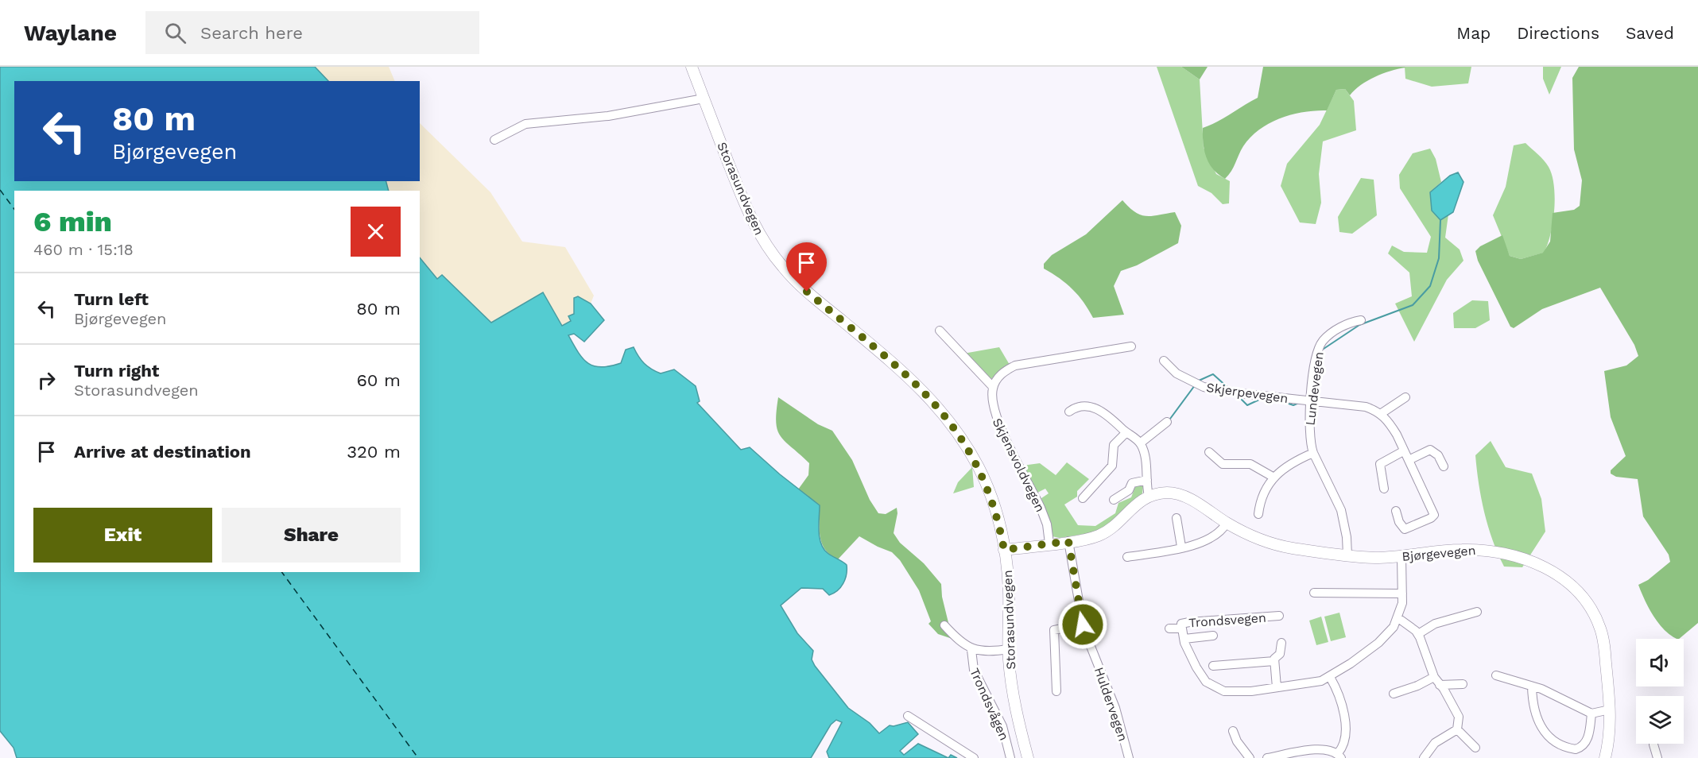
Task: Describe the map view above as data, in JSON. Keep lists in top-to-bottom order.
{
  "streets": {
    "main road": ["Storasundvegen", "Bjørgevegen"],
    "street": [
      "Lundevegen",
      "Skjerpevegen",
      "Skjensvoldvegen",
      "Trondsvegen",
      "Trondsvågen",
      "Huldervegen"
    ]
  },
  "crossings": [
    ["Storasundvegen", "Bjørgevegen"],
    ["Storasundvegen", "Trondsvågen"],
    ["Lundevegen", "Skjerpevegen"],
    ["Lundevegen", "Bjørgevegen"],
    ["Skjensvoldvegen", "Bjørgevegen"],
    ["Bjørgevegen", "Trondsvegen"],
    ["Bjørgevegen", "Huldervegen"]
  ],
  "page": {
    "header": "Waylane",
    "search": "Search here",
    "nav": ["Map", "Directions", "Saved"],
    "turn": ["80 m", "Bjørgevegen"],
    "heading": ["6 min", "460 m · 15:18"],
    "list": [
      {
        "name": "Turn left",
        "note": "Bjørgevegen",
        "value": "80 m"
      },
      {
        "name": "Turn right",
        "note": "Storasundvegen",
        "value": "60 m"
      },
      {
        "name": "Arrive at destination",
        "value": "320 m"
      }
    ],
    "buttons": ["Exit", "Share"]
  }
}
